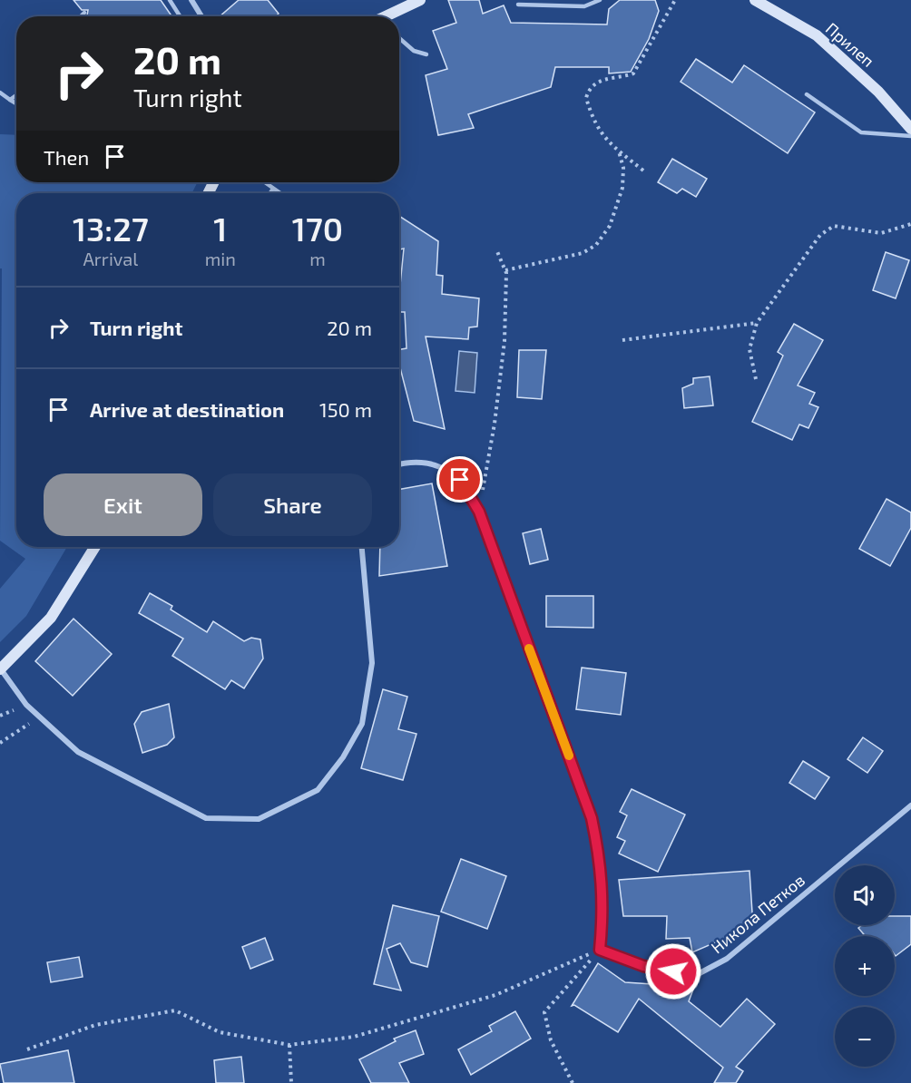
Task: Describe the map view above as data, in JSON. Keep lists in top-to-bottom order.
{
  "streets": {
    "street": ["Прилеп", "Никола Петков"]
  },
  "page": {
    "turn": ["20 m", "Turn right"],
    "then": "Then",
    "eta": [
      "13:27",
      "Arrival",
      "1",
      "min",
      "170",
      "m"
    ],
    "list": [
      {
        "name": "Turn right",
        "value": "20 m"
      },
      {
        "name": "Arrive at destination",
        "value": "150 m"
      }
    ],
    "buttons": ["Exit", "Share"],
    "map_buttons": ["+", "−"]
  }
}
